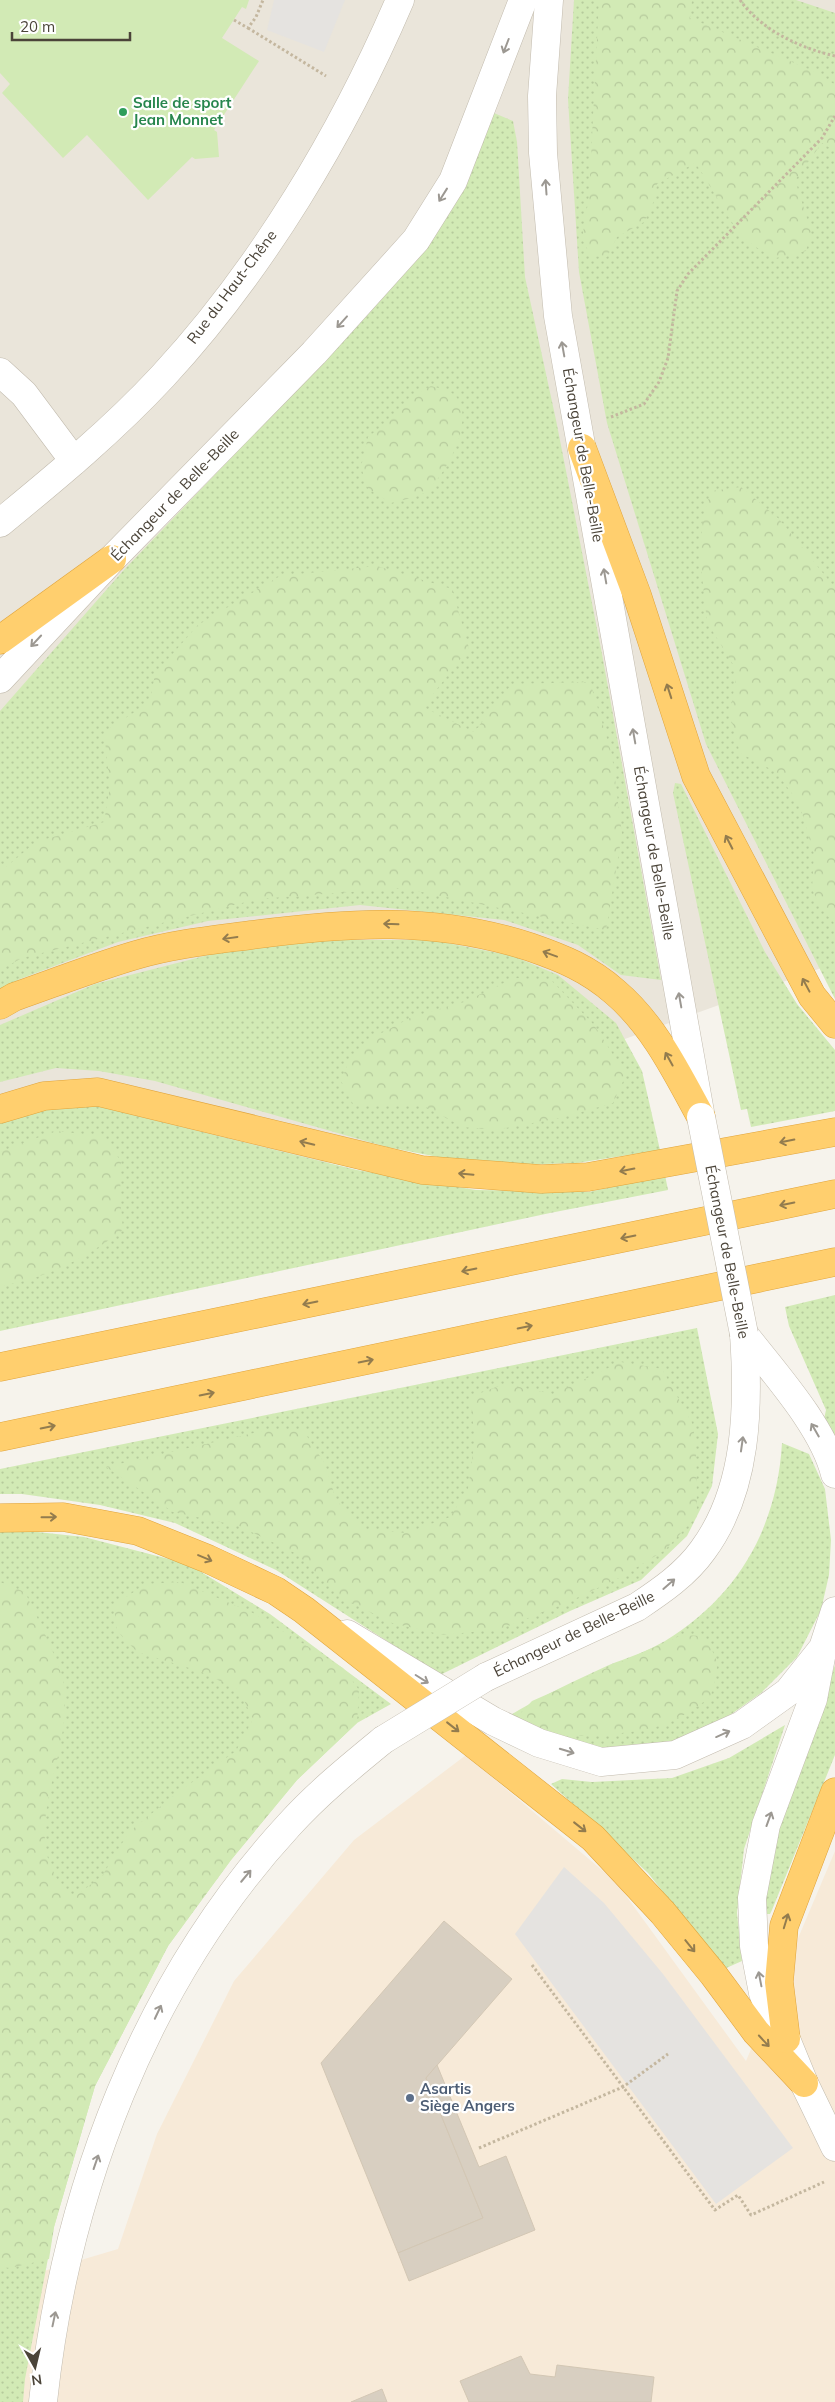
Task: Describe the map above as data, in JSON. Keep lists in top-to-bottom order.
{
  "streets": {
    "street": ["Rue du Haut-Chêne", "Échangeur de Belle-Beille"]
  },
  "places": ["Salle de sport Jean Monnet", "Asartis Siège Angers"],
  "scale_bar": "20 m",
  "north": "bottom"
}
